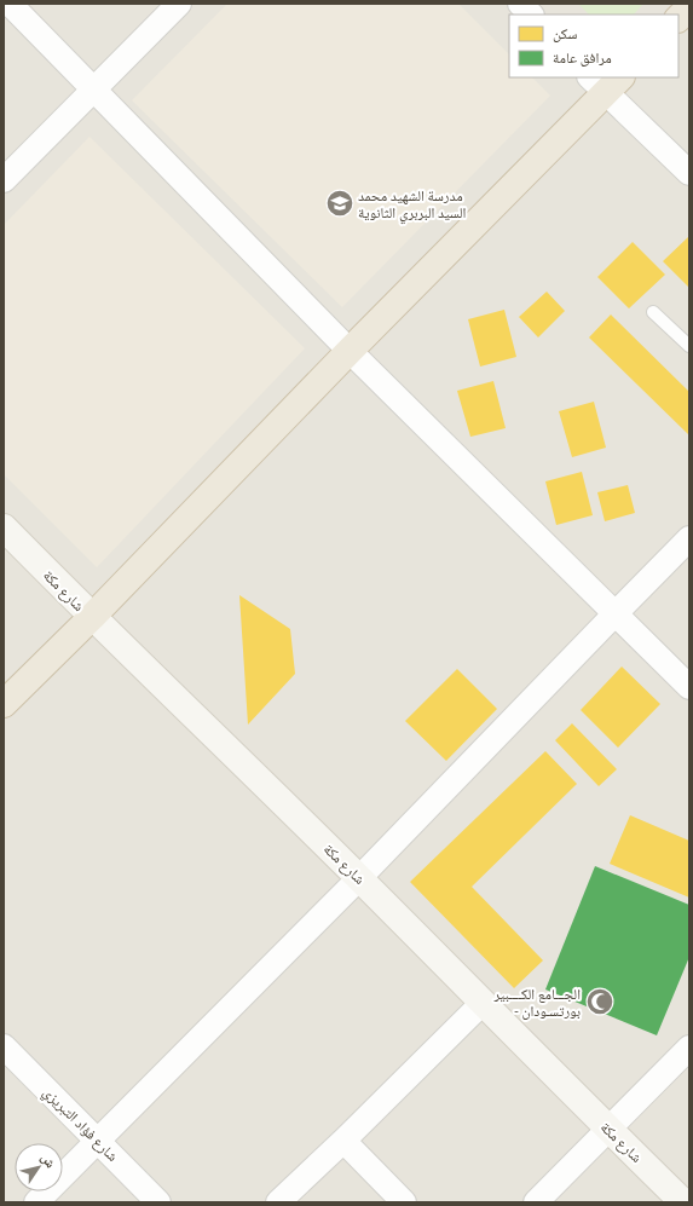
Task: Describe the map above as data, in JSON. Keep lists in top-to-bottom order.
{
  "streets": {
    "main road": ["شارع مكة"],
    "street": ["شارع فؤاد التبريزي"]
  },
  "places": {
    "school or university": ["مدرسة الشهيد محمد السيد البربري الثانوية"],
    "mosque": ["الجـــامع الكــــبير - بورتسـودان"]
  },
  "legend": ["سكن", "مرافق عامة"],
  "north": "top right"
}
